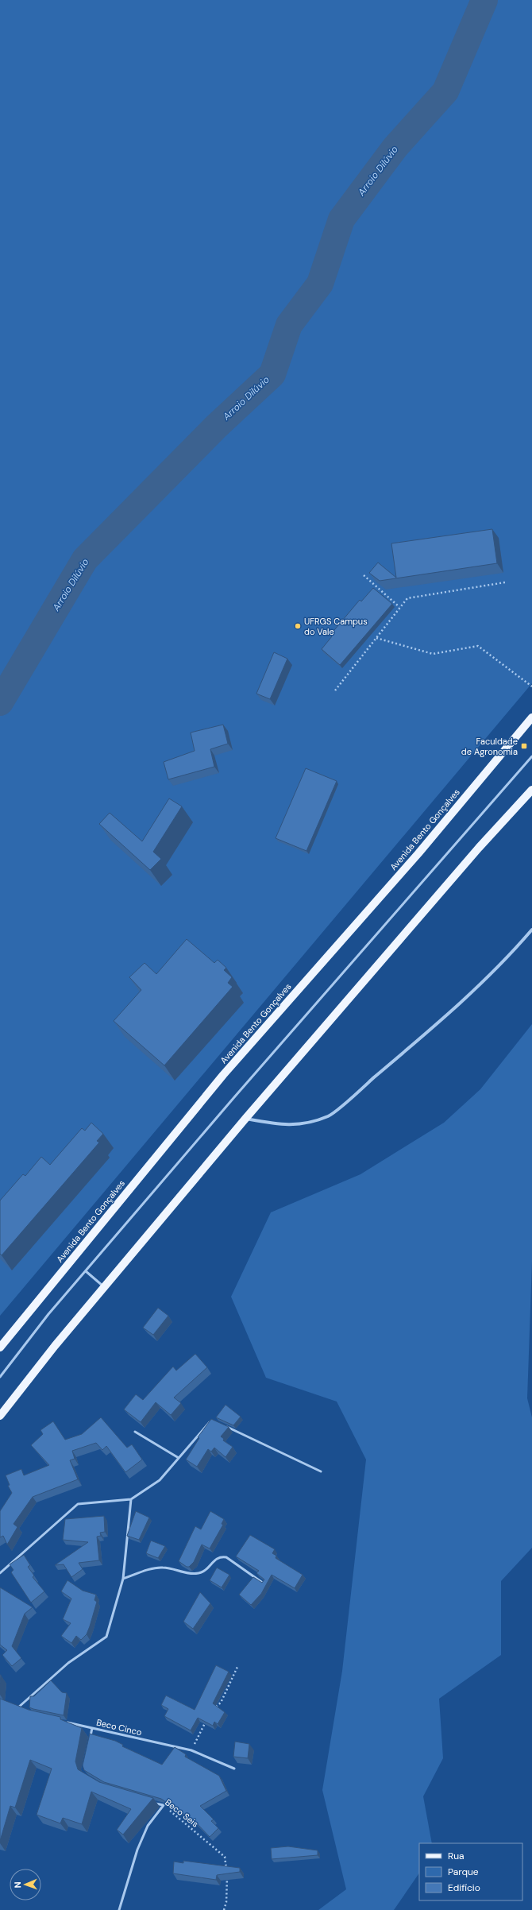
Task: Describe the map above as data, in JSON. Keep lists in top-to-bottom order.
{
  "streets": {
    "main road": ["Avenida Bento Gonçalves"],
    "lane": ["Beco Cinco", "Beco Seis"]
  },
  "water": ["Arroio Dilúvio"],
  "places": {
    "other": ["UFRGS Campus do Vale"],
    "transit": ["Faculdade de Agronomia"]
  },
  "legend": ["Rua", "Parque", "Edifício"],
  "north": "left"
}
